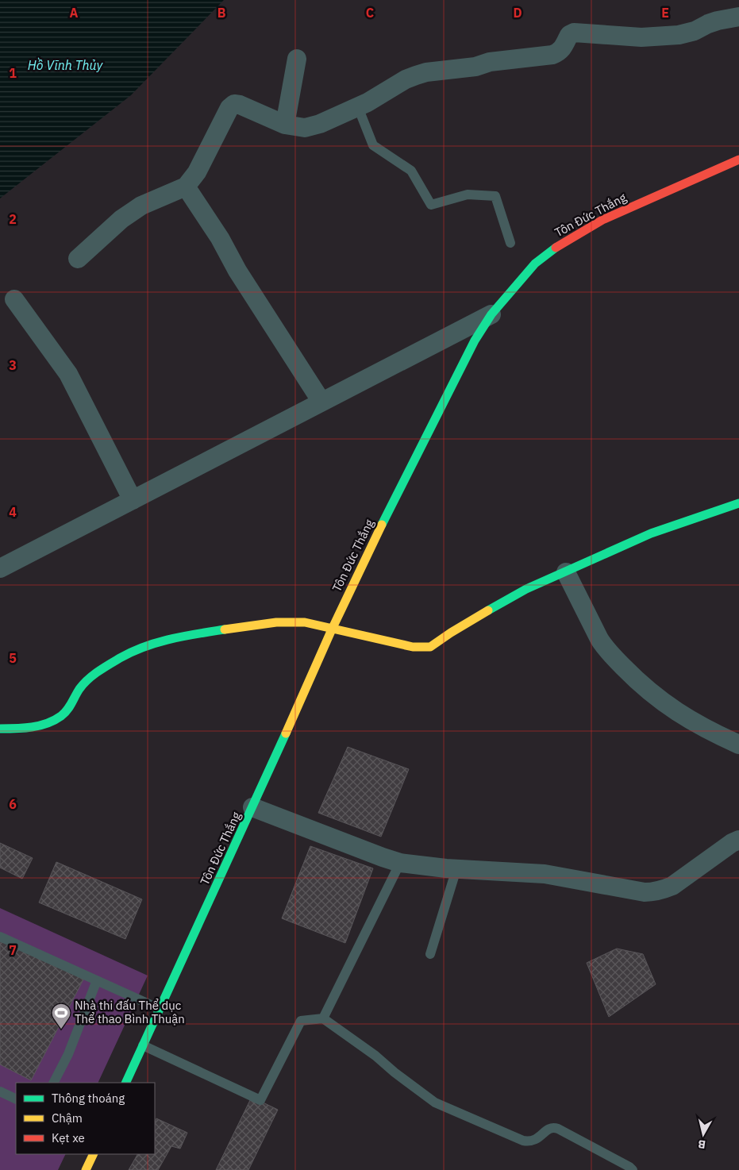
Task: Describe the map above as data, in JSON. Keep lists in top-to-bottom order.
{
  "streets": {
    "street": ["Tôn Đức Thắng"]
  },
  "water": ["Hồ Vĩnh Thủy"],
  "places": {
    "sports": ["Nhà thi đấu Thể dục Thể thao Bình Thuận"]
  },
  "legend": ["Thông thoáng", "Chậm", "Kẹt xe"],
  "north": "bottom",
  "grid": {
    "columns": [
      "A",
      "B",
      "C",
      "D",
      "E"
    ],
    "rows": [
      "1",
      "2",
      "3",
      "4",
      "5",
      "6",
      "7"
    ]
  }
}
